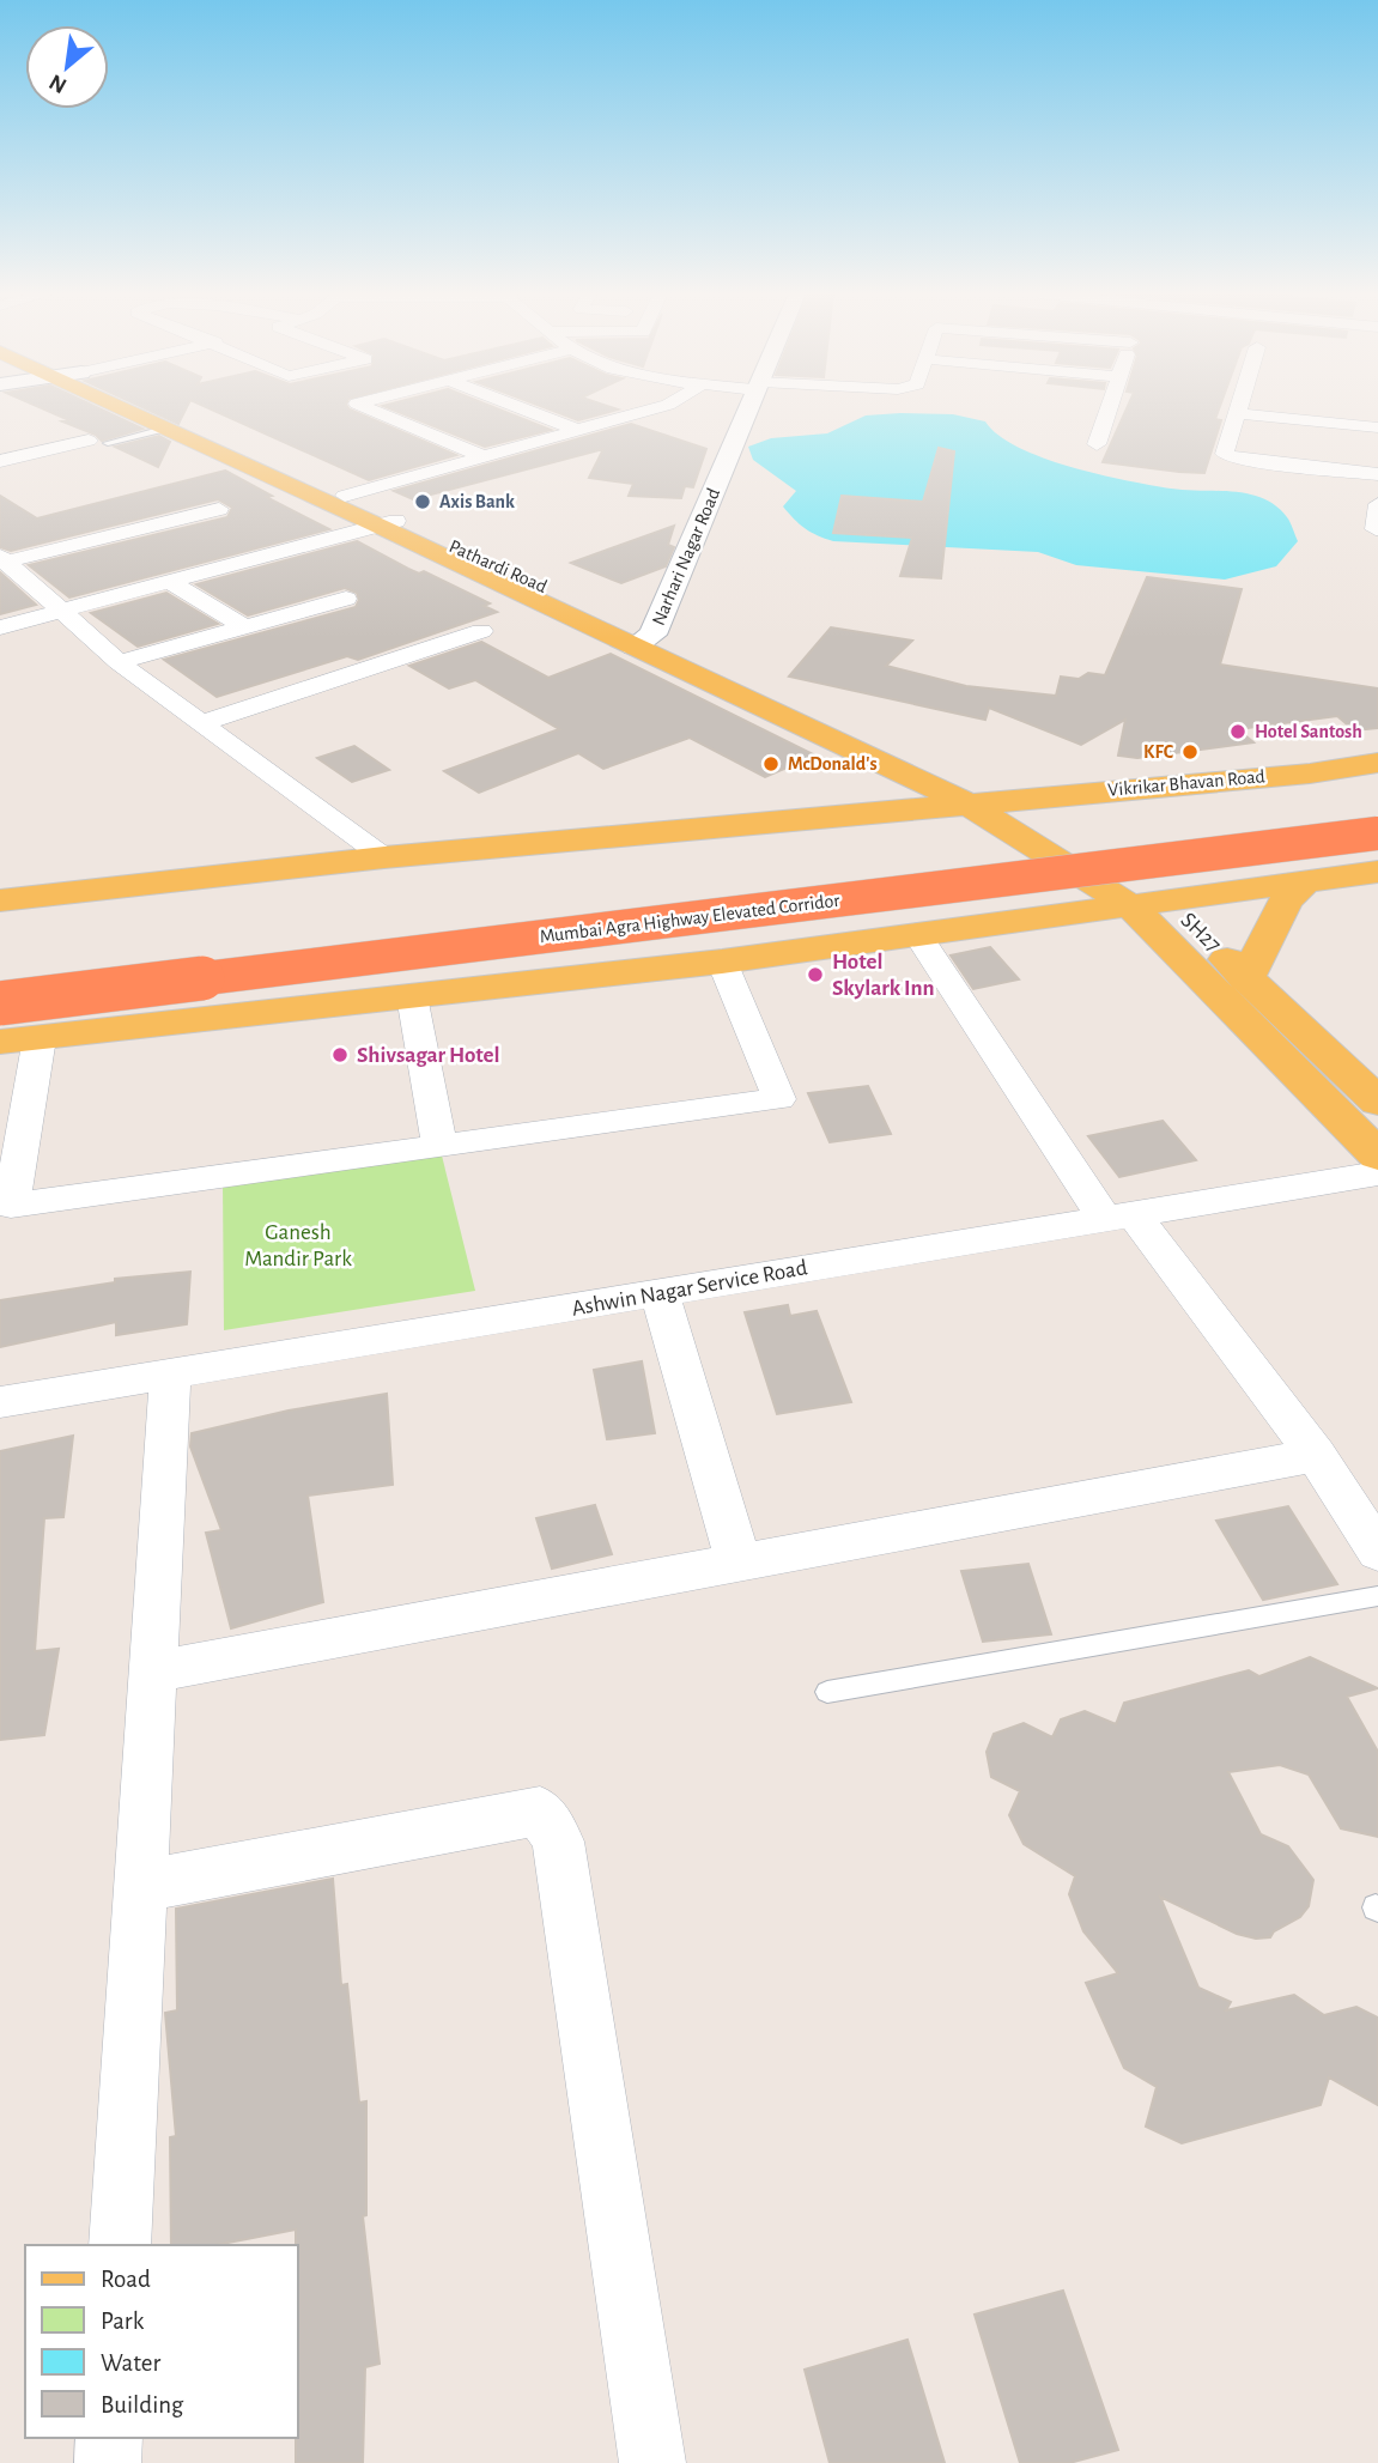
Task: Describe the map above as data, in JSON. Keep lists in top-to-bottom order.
{
  "streets": {
    "highway": ["Mumbai Agra Highway Elevated Corridor"],
    "main road": ["Vikrikar Bhavan Road", "SH27"],
    "street": ["Narhari Nagar Road", "Ashwin Nagar Service Road"]
  },
  "parks": ["Ganesh Mandir Park"],
  "places": [
    "Axis Bank",
    "Hotel Santosh",
    "KFC",
    "McDonald's",
    "Hotel Skylark Inn",
    "Shivsagar Hotel"
  ],
  "legend": [
    "Road",
    "Park",
    "Water",
    "Building"
  ],
  "north": "bottom left"
}
